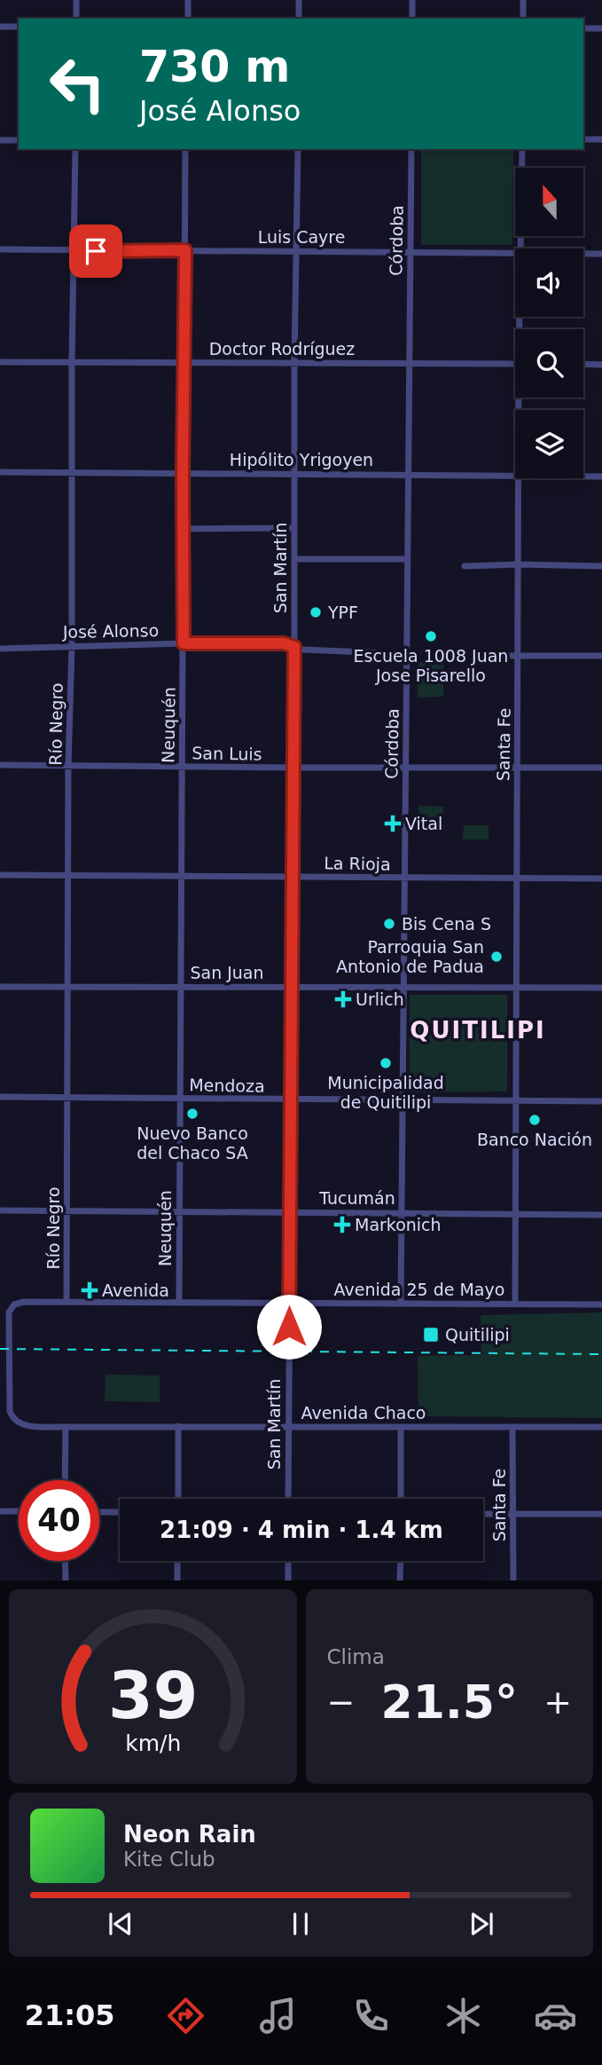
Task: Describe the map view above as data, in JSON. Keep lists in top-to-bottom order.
{
  "streets": {
    "street": [
      "Luis Cayre",
      "Córdoba",
      "Doctor Rodríguez",
      "Hipólito Yrigoyen",
      "San Martín",
      "José Alonso",
      "Río Negro",
      "Neuquén",
      "Santa Fe",
      "San Luis",
      "La Rioja",
      "San Juan",
      "Mendoza",
      "Tucumán",
      "Avenida 25 de Mayo",
      "Avenida Chaco"
    ]
  },
  "crossings": [
    ["Luis Cayre", "Córdoba"],
    ["Luis Cayre", "San Martín"],
    ["Luis Cayre", "Río Negro"],
    ["Luis Cayre", "Neuquén"],
    ["Córdoba", "Doctor Rodríguez"],
    ["Córdoba", "Hipólito Yrigoyen"],
    ["Córdoba", "José Alonso"],
    ["Córdoba", "San Luis"],
    ["Córdoba", "La Rioja"],
    ["Córdoba", "San Juan"],
    ["Córdoba", "Mendoza"],
    ["Córdoba", "Tucumán"],
    ["Córdoba", "Avenida 25 de Mayo"],
    ["Doctor Rodríguez", "San Martín"],
    ["Doctor Rodríguez", "Río Negro"],
    ["Doctor Rodríguez", "Neuquén"],
    ["Hipólito Yrigoyen", "San Martín"],
    ["Hipólito Yrigoyen", "Río Negro"],
    ["Hipólito Yrigoyen", "Neuquén"],
    ["San Martín", "José Alonso"],
    ["San Martín", "San Luis"],
    ["San Martín", "La Rioja"],
    ["San Martín", "San Juan"],
    ["San Martín", "Mendoza"],
    ["San Martín", "Tucumán"],
    ["San Martín", "Avenida 25 de Mayo"],
    ["San Martín", "Avenida Chaco"],
    ["José Alonso", "Río Negro"],
    ["José Alonso", "Neuquén"],
    ["Río Negro", "San Luis"],
    ["Río Negro", "La Rioja"],
    ["Río Negro", "San Juan"],
    ["Río Negro", "Mendoza"],
    ["Río Negro", "Tucumán"],
    ["Río Negro", "Avenida 25 de Mayo"],
    ["Neuquén", "San Luis"],
    ["Neuquén", "La Rioja"],
    ["Neuquén", "San Juan"],
    ["Neuquén", "Mendoza"],
    ["Neuquén", "Tucumán"],
    ["Neuquén", "Avenida 25 de Mayo"],
    ["Santa Fe", "San Luis"],
    ["Santa Fe", "La Rioja"],
    ["Santa Fe", "San Juan"],
    ["Santa Fe", "Mendoza"],
    ["Santa Fe", "Tucumán"],
    ["Santa Fe", "Avenida 25 de Mayo"],
    ["Santa Fe", "Avenida Chaco"]
  ],
  "districts": ["QUITILIPI"],
  "places": {
    "other": [
      "YPF",
      "Escuela 1008 Juan Jose Pisarello",
      "Bis Cena S",
      "Parroquia San Antonio de Padua",
      "Municipalidad de Quitilipi",
      "Nuevo Banco del Chaco SA",
      "Banco Nación"
    ],
    "health": [
      "Vital",
      "Urlich",
      "Markonich",
      "Avenida"
    ],
    "transit": ["Quitilipi"]
  },
  "north": "top",
  "page": {
    "turn": ["730 m", "José Alonso"],
    "limit": "40",
    "trip": "21:09 · 4 min · 1.4 km",
    "tile": "Clima",
    "heat": ["−", "21.5°", "+"],
    "song": ["Neon Rain", "Kite Club"],
    "tabs": "21:05",
    "gauge": ["39", "km/h"]
  }
}
